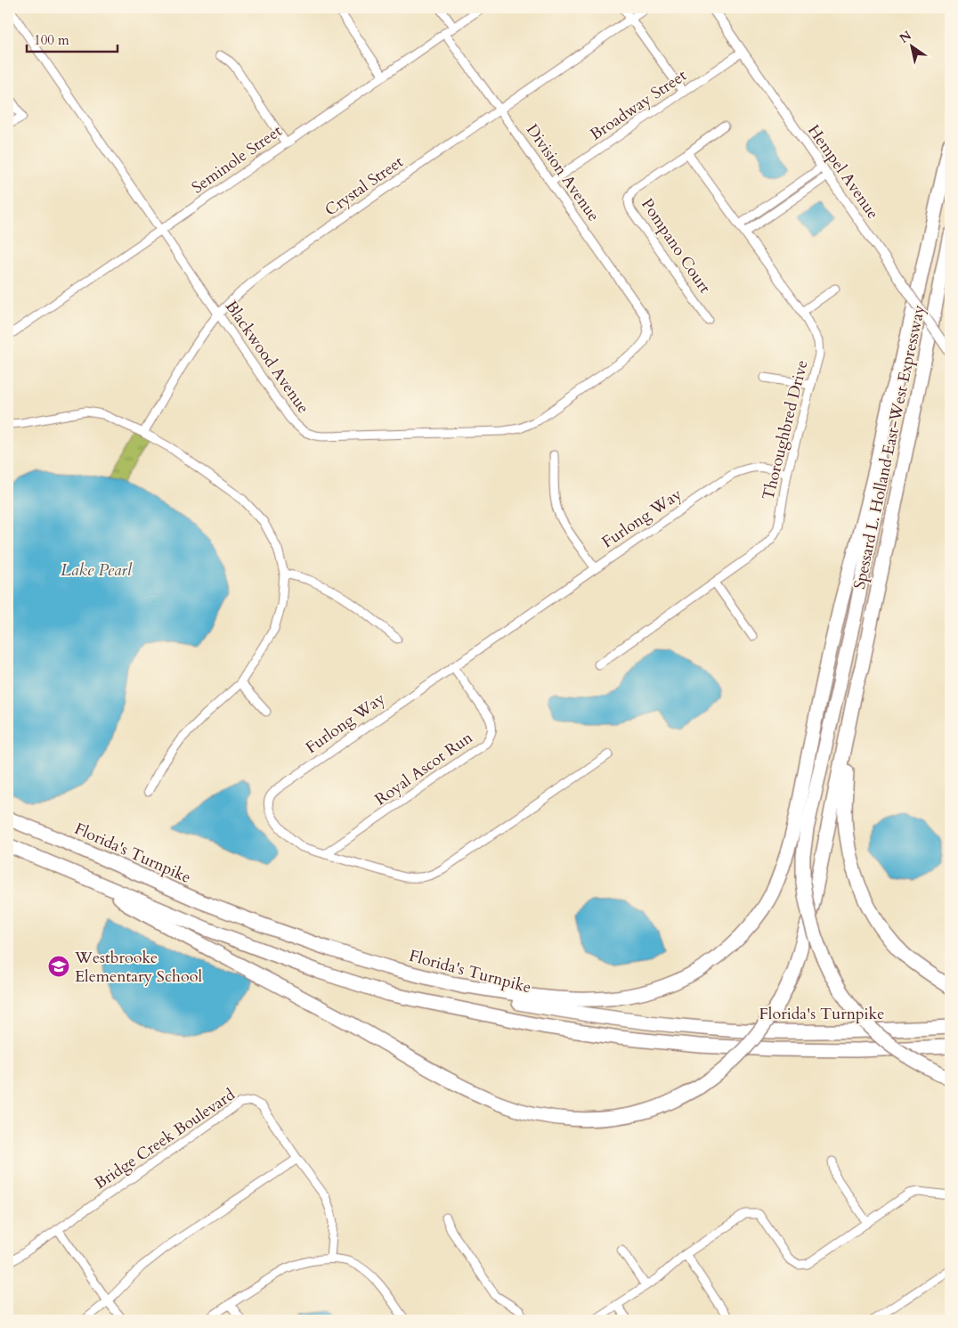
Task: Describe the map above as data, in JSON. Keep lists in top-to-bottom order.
{
  "streets": {
    "highway": ["Spessard L. Holland East-West Expressway", "Florida's Turnpike"],
    "street": [
      "Broadway Street",
      "Seminole Street",
      "Hempel Avenue",
      "Division Avenue",
      "Crystal Street",
      "Pompano Court",
      "Blackwood Avenue",
      "Thoroughbred Drive",
      "Furlong Way",
      "Royal Ascot Run",
      "Bridge Creek Boulevard"
    ]
  },
  "crossings": [
    ["Broadway Street", "Hempel Avenue"],
    ["Broadway Street", "Division Avenue"],
    ["Seminole Street", "Division Avenue"],
    ["Seminole Street", "Blackwood Avenue"],
    ["Division Avenue", "Crystal Street"],
    ["Division Avenue", "Blackwood Avenue"],
    ["Crystal Street", "Blackwood Avenue"],
    ["Pompano Court", "Thoroughbred Drive"],
    ["Thoroughbred Drive", "Furlong Way"],
    ["Furlong Way", "Royal Ascot Run"]
  ],
  "water": ["Lake Pearl"],
  "places": {
    "school or university": ["Westbrooke Elementary School"]
  },
  "scale_bar": "100 m",
  "north": "top left"
}
